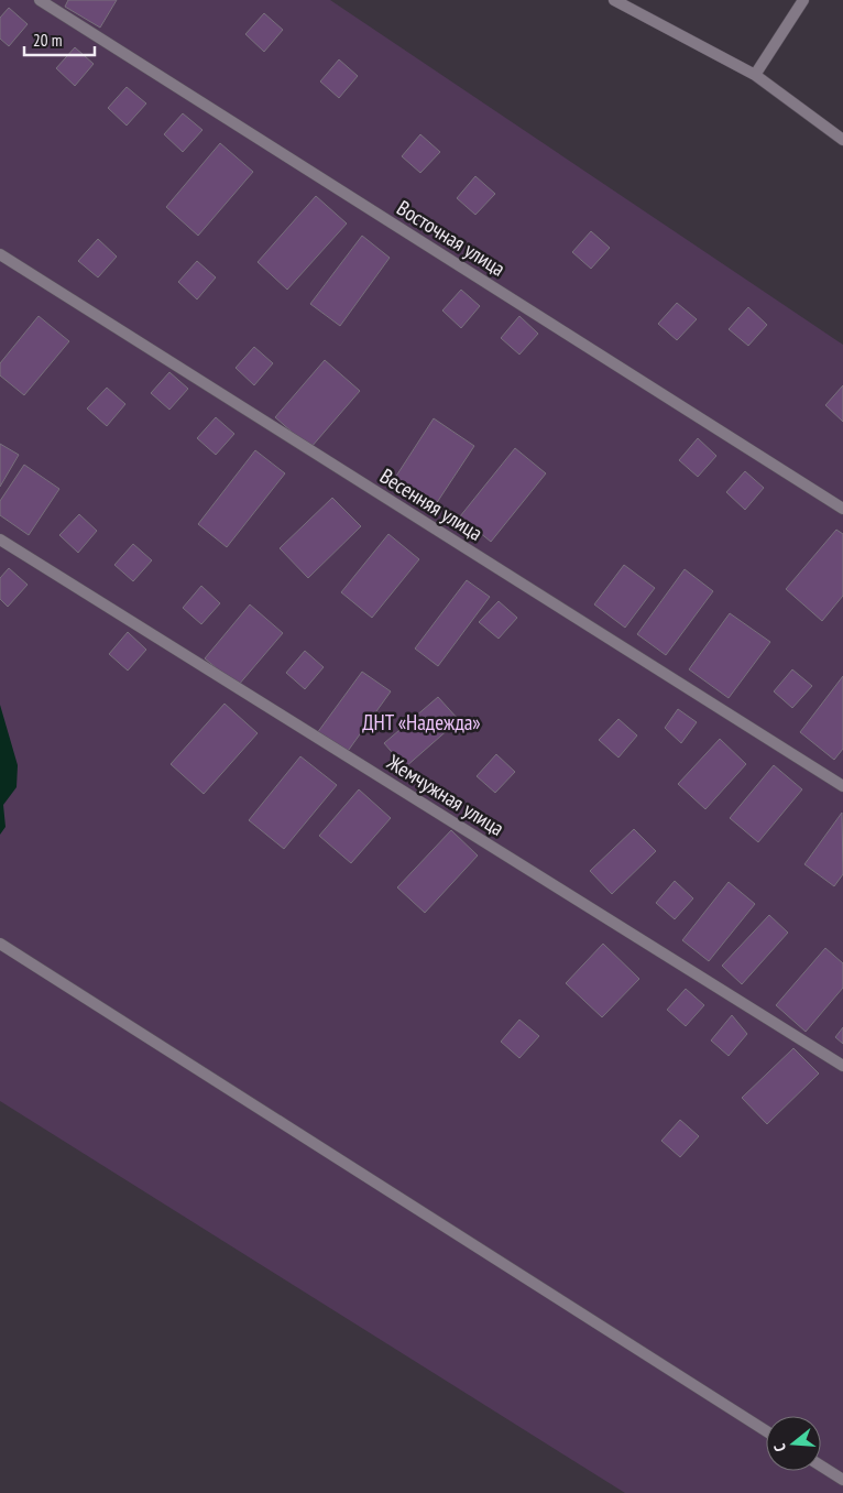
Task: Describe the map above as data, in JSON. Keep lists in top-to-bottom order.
{
  "streets": {
    "lane": ["Восточная улица", "Весенняя улица", "Жемчужная улица"]
  },
  "parks": ["ДНТ «Надежда»"],
  "scale_bar": "20 m",
  "north": "left"
}
